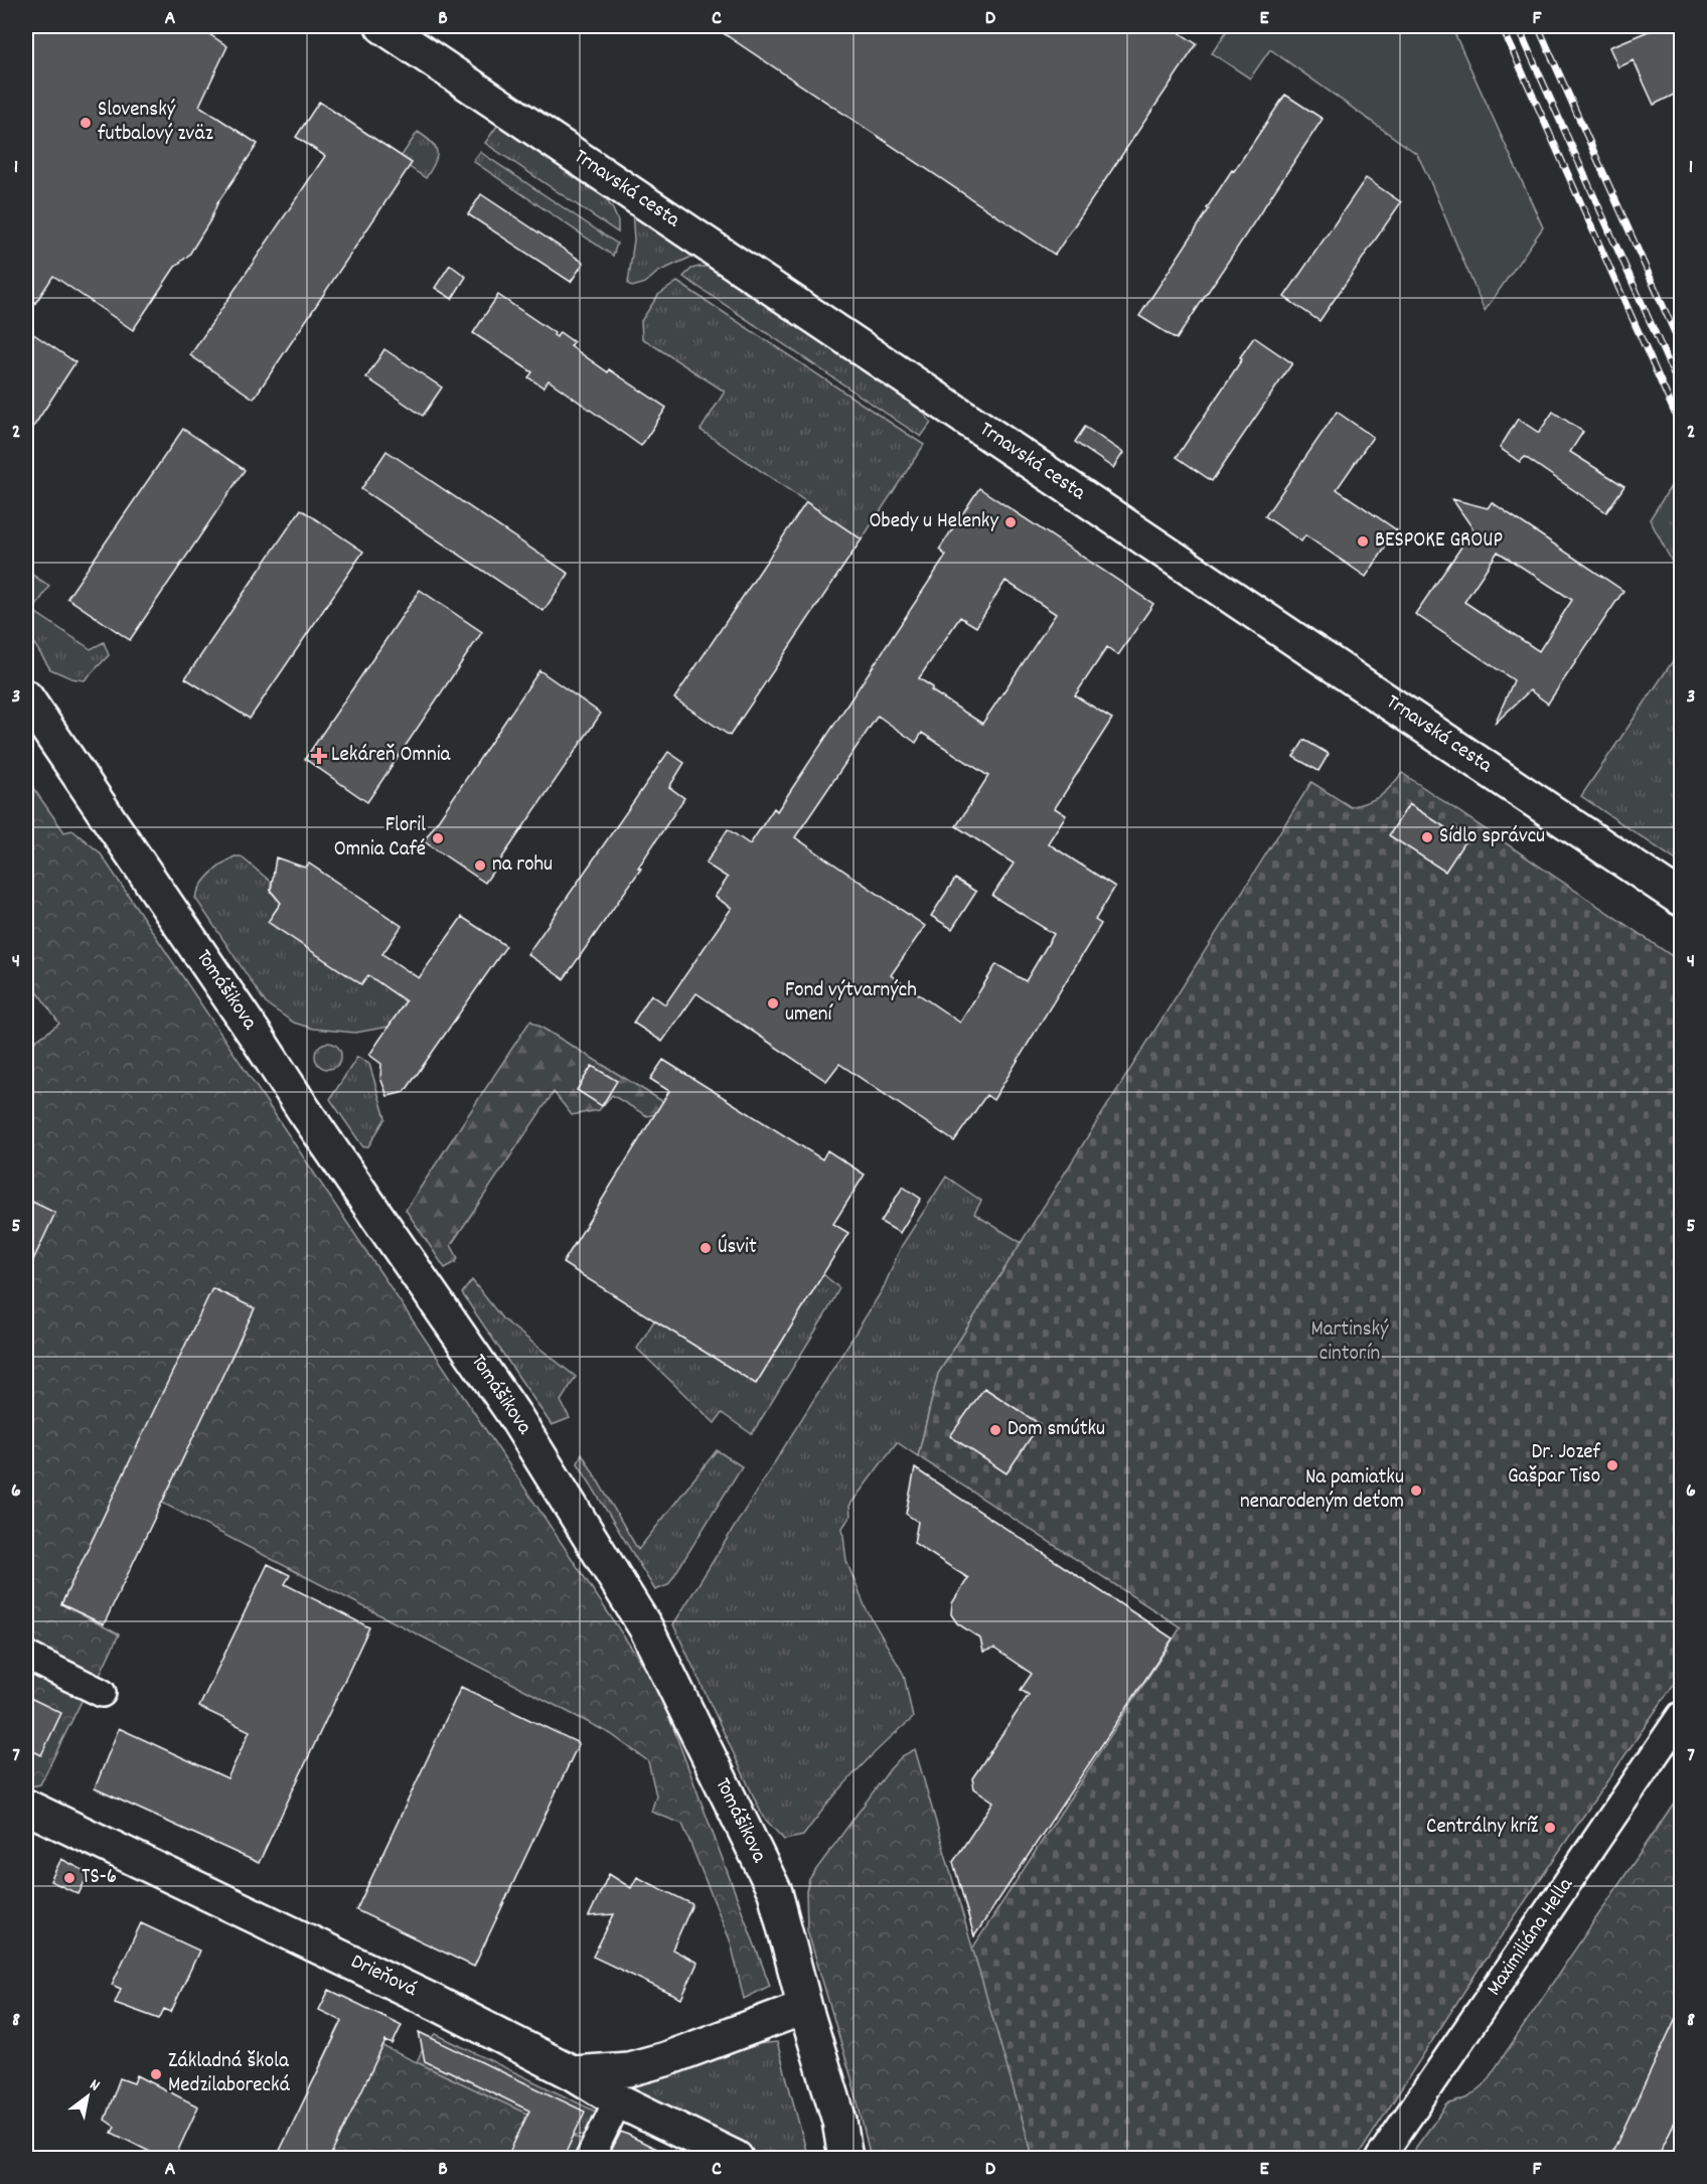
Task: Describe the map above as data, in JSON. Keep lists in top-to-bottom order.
{
  "streets": {
    "main road": ["Trnavská cesta", "Tomášikova", "Drieňová"],
    "street": ["Maximiliána Hella"]
  },
  "parks": ["Martinský cintorín"],
  "places": {
    "other": [
      "Slovenský futbalový zväz",
      "Obedy u Helenky",
      "BESPOKE GROUP",
      "Sídlo správcu",
      "Floril Omnia Café",
      "na rohu",
      "Fond výtvarných umení",
      "Úsvit",
      "Dom smútku",
      "Dr. Jozef Gašpar Tiso",
      "Na pamiatku nenarodeným deťom",
      "Centrálny kríž",
      "TS-6",
      "Základná škola Medzilaborecká"
    ],
    "health": ["Lekáreň Omnia"]
  },
  "north": "top right",
  "grid": {
    "columns": [
      "A",
      "B",
      "C",
      "D",
      "E",
      "F"
    ],
    "rows": [
      "1",
      "2",
      "3",
      "4",
      "5",
      "6",
      "7",
      "8"
    ]
  }
}
